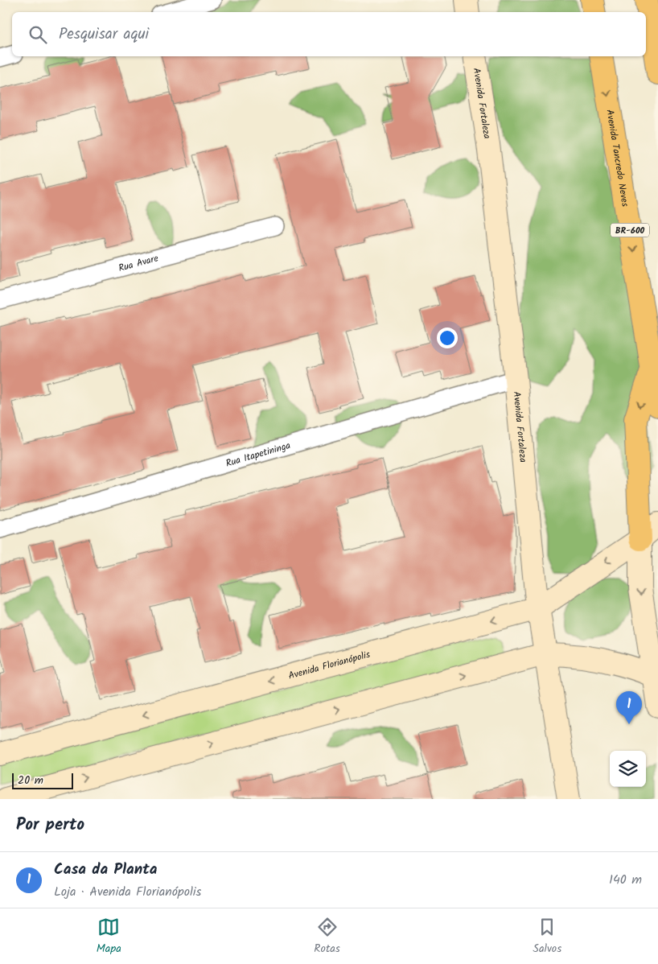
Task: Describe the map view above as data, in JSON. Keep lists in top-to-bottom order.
{
  "streets": {
    "main road": ["Avenida Tancredo Neves", "BR-600"],
    "street": [
      "Avenida Fortaleza",
      "Rua Avare",
      "Rua Itapetininga",
      "Avenida Florianópolis"
    ]
  },
  "crossings": [
    ["Avenida Fortaleza", "Rua Itapetininga"],
    ["Avenida Fortaleza", "Avenida Florianópolis"]
  ],
  "one_way": ["Avenida Tancredo Neves"],
  "scale_bar": "20 m",
  "page": {
    "search": "Pesquisar aqui",
    "pins": "1",
    "scale": "20 m",
    "heading": "Por perto",
    "list": [
      {
        "mark": "1",
        "name": "Casa da Planta",
        "note": "Loja · Avenida Florianópolis",
        "value": "140 m"
      }
    ],
    "nav": ["Mapa", "Rotas", "Salvos"]
  }
}
